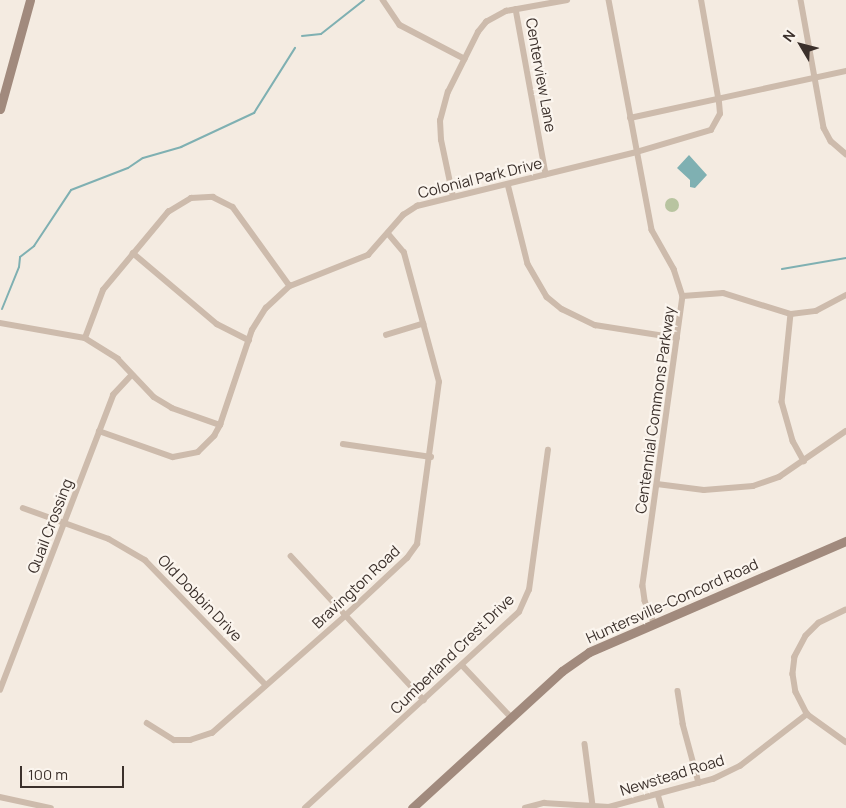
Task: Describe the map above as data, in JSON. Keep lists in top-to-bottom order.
{
  "streets": {
    "main road": ["Huntersville-Concord Road"],
    "street": [
      "Centerview Lane",
      "Colonial Park Drive",
      "Centennial Commons Parkway",
      "Quail Crossing",
      "Bravington Road",
      "Old Dobbin Drive",
      "Cumberland Crest Drive",
      "Newstead Road"
    ]
  },
  "crossings": [
    ["Centerview Lane", "Colonial Park Drive"],
    ["Colonial Park Drive", "Centennial Commons Parkway"],
    ["Colonial Park Drive", "Quail Crossing"],
    ["Colonial Park Drive", "Bravington Road"],
    ["Centennial Commons Parkway", "Huntersville-Concord Road"],
    ["Quail Crossing", "Old Dobbin Drive"],
    ["Bravington Road", "Old Dobbin Drive"]
  ],
  "scale_bar": "100 m",
  "north": "top left"
}
